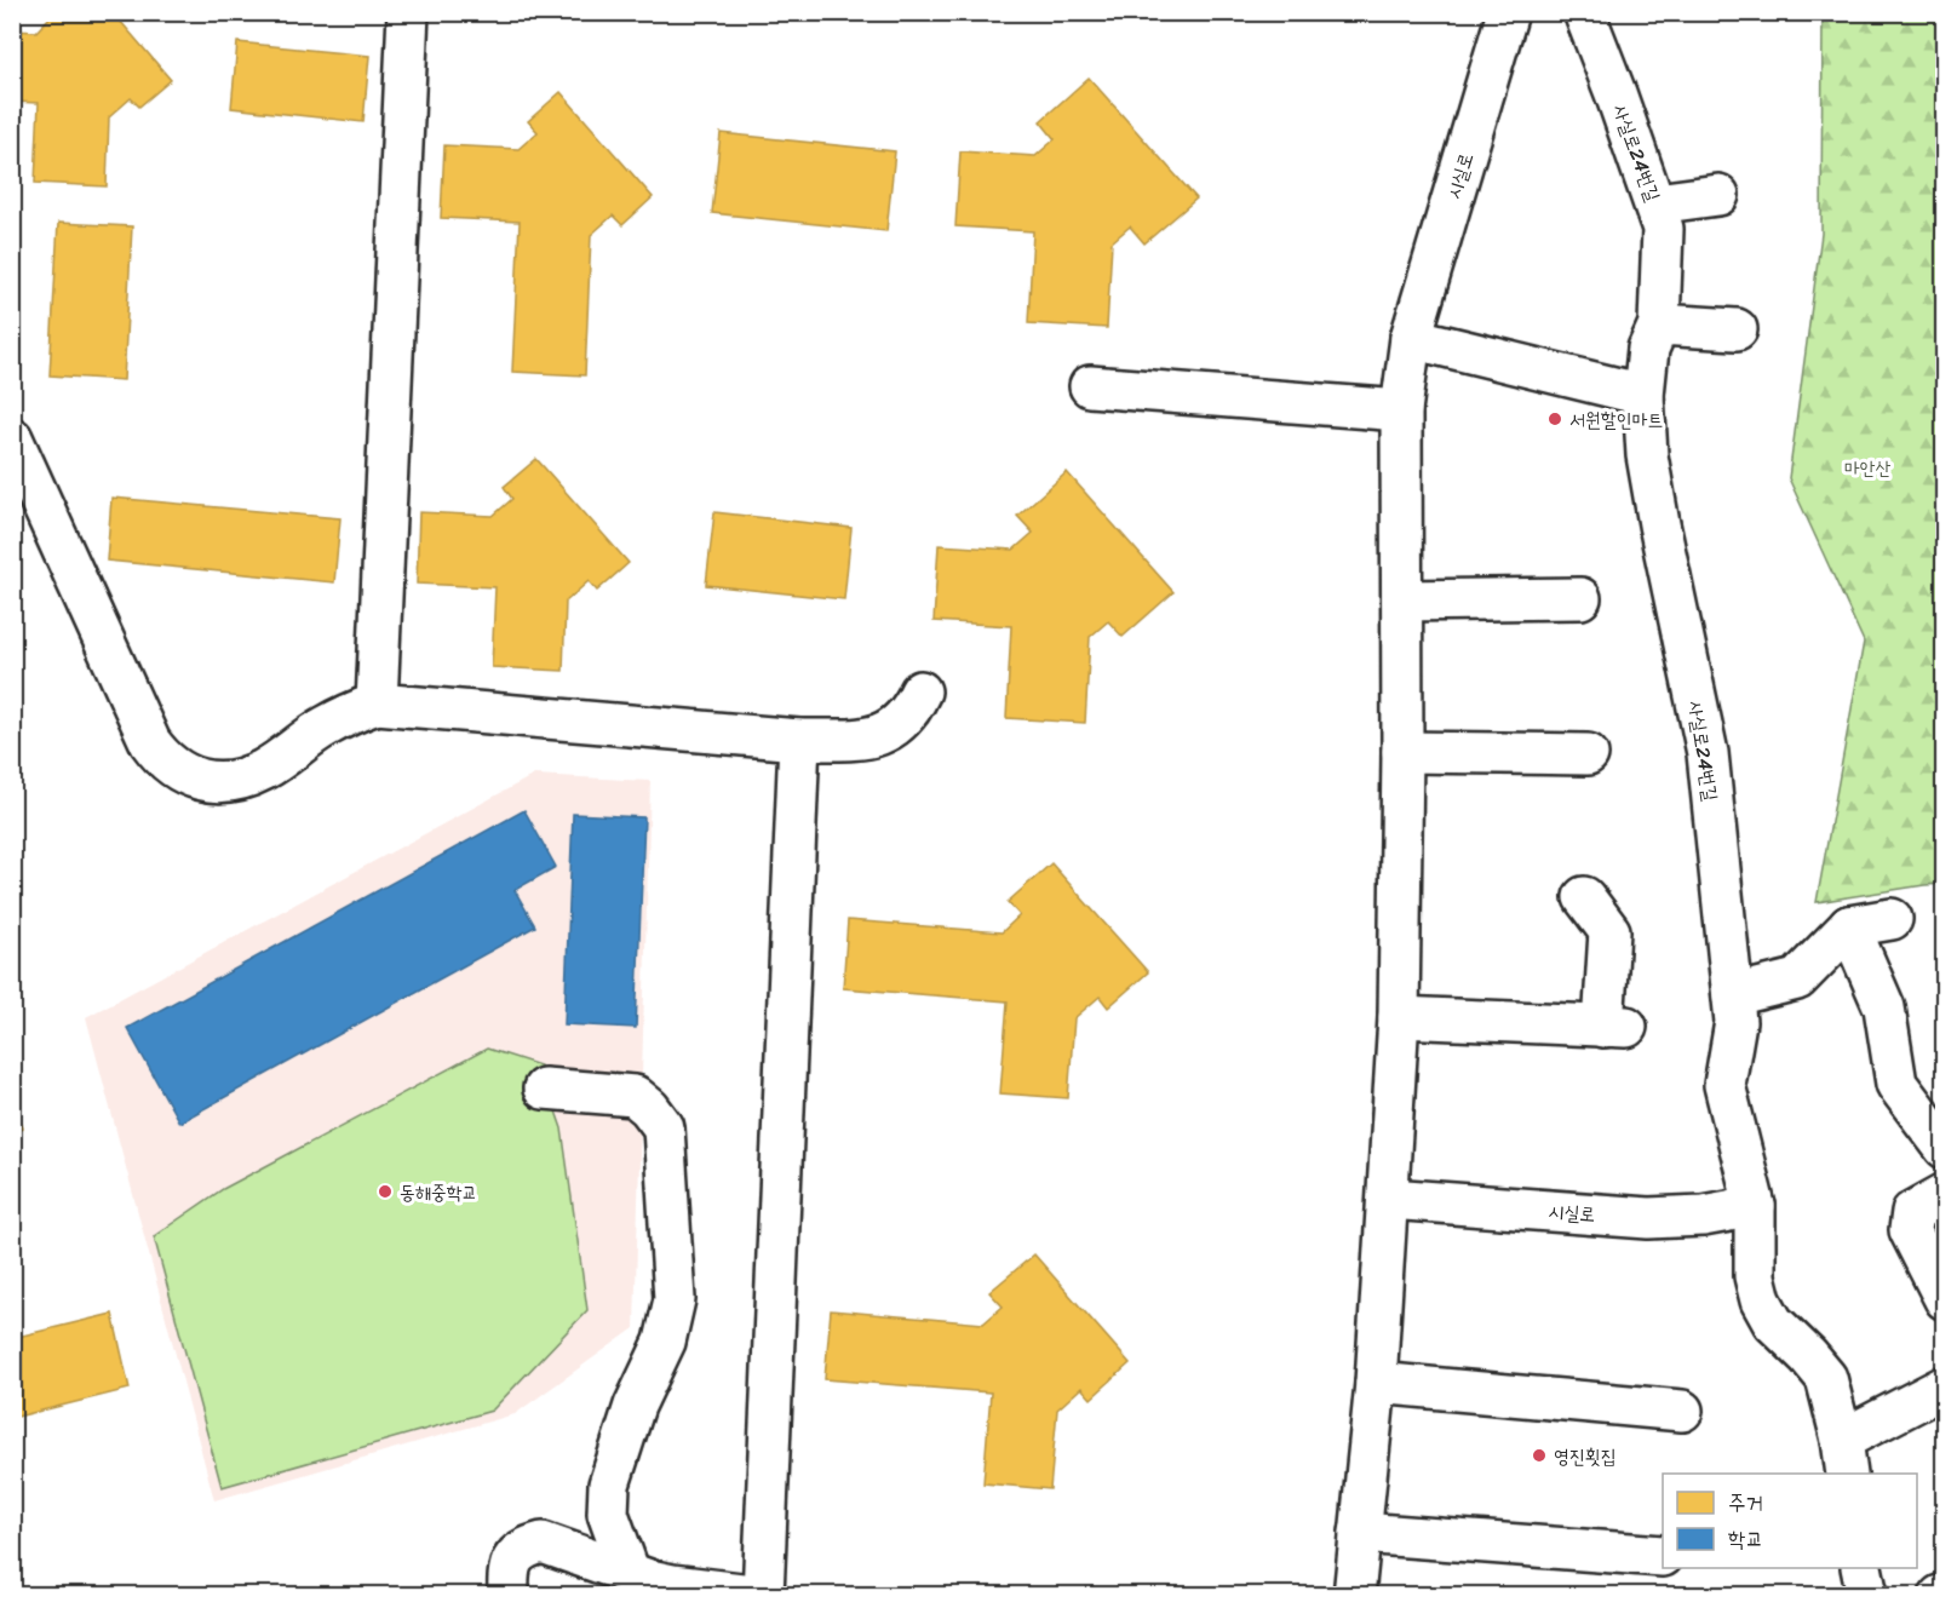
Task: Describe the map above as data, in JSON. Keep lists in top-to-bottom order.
{
  "streets": {
    "street": ["사실로24번길", "시실로"]
  },
  "crossings": [
    ["사실로24번길", "시실로"]
  ],
  "parks": ["마안산"],
  "places": ["서원할인마트", "동해중학교", "영진횟집"],
  "legend": ["주거", "학교"]
}
